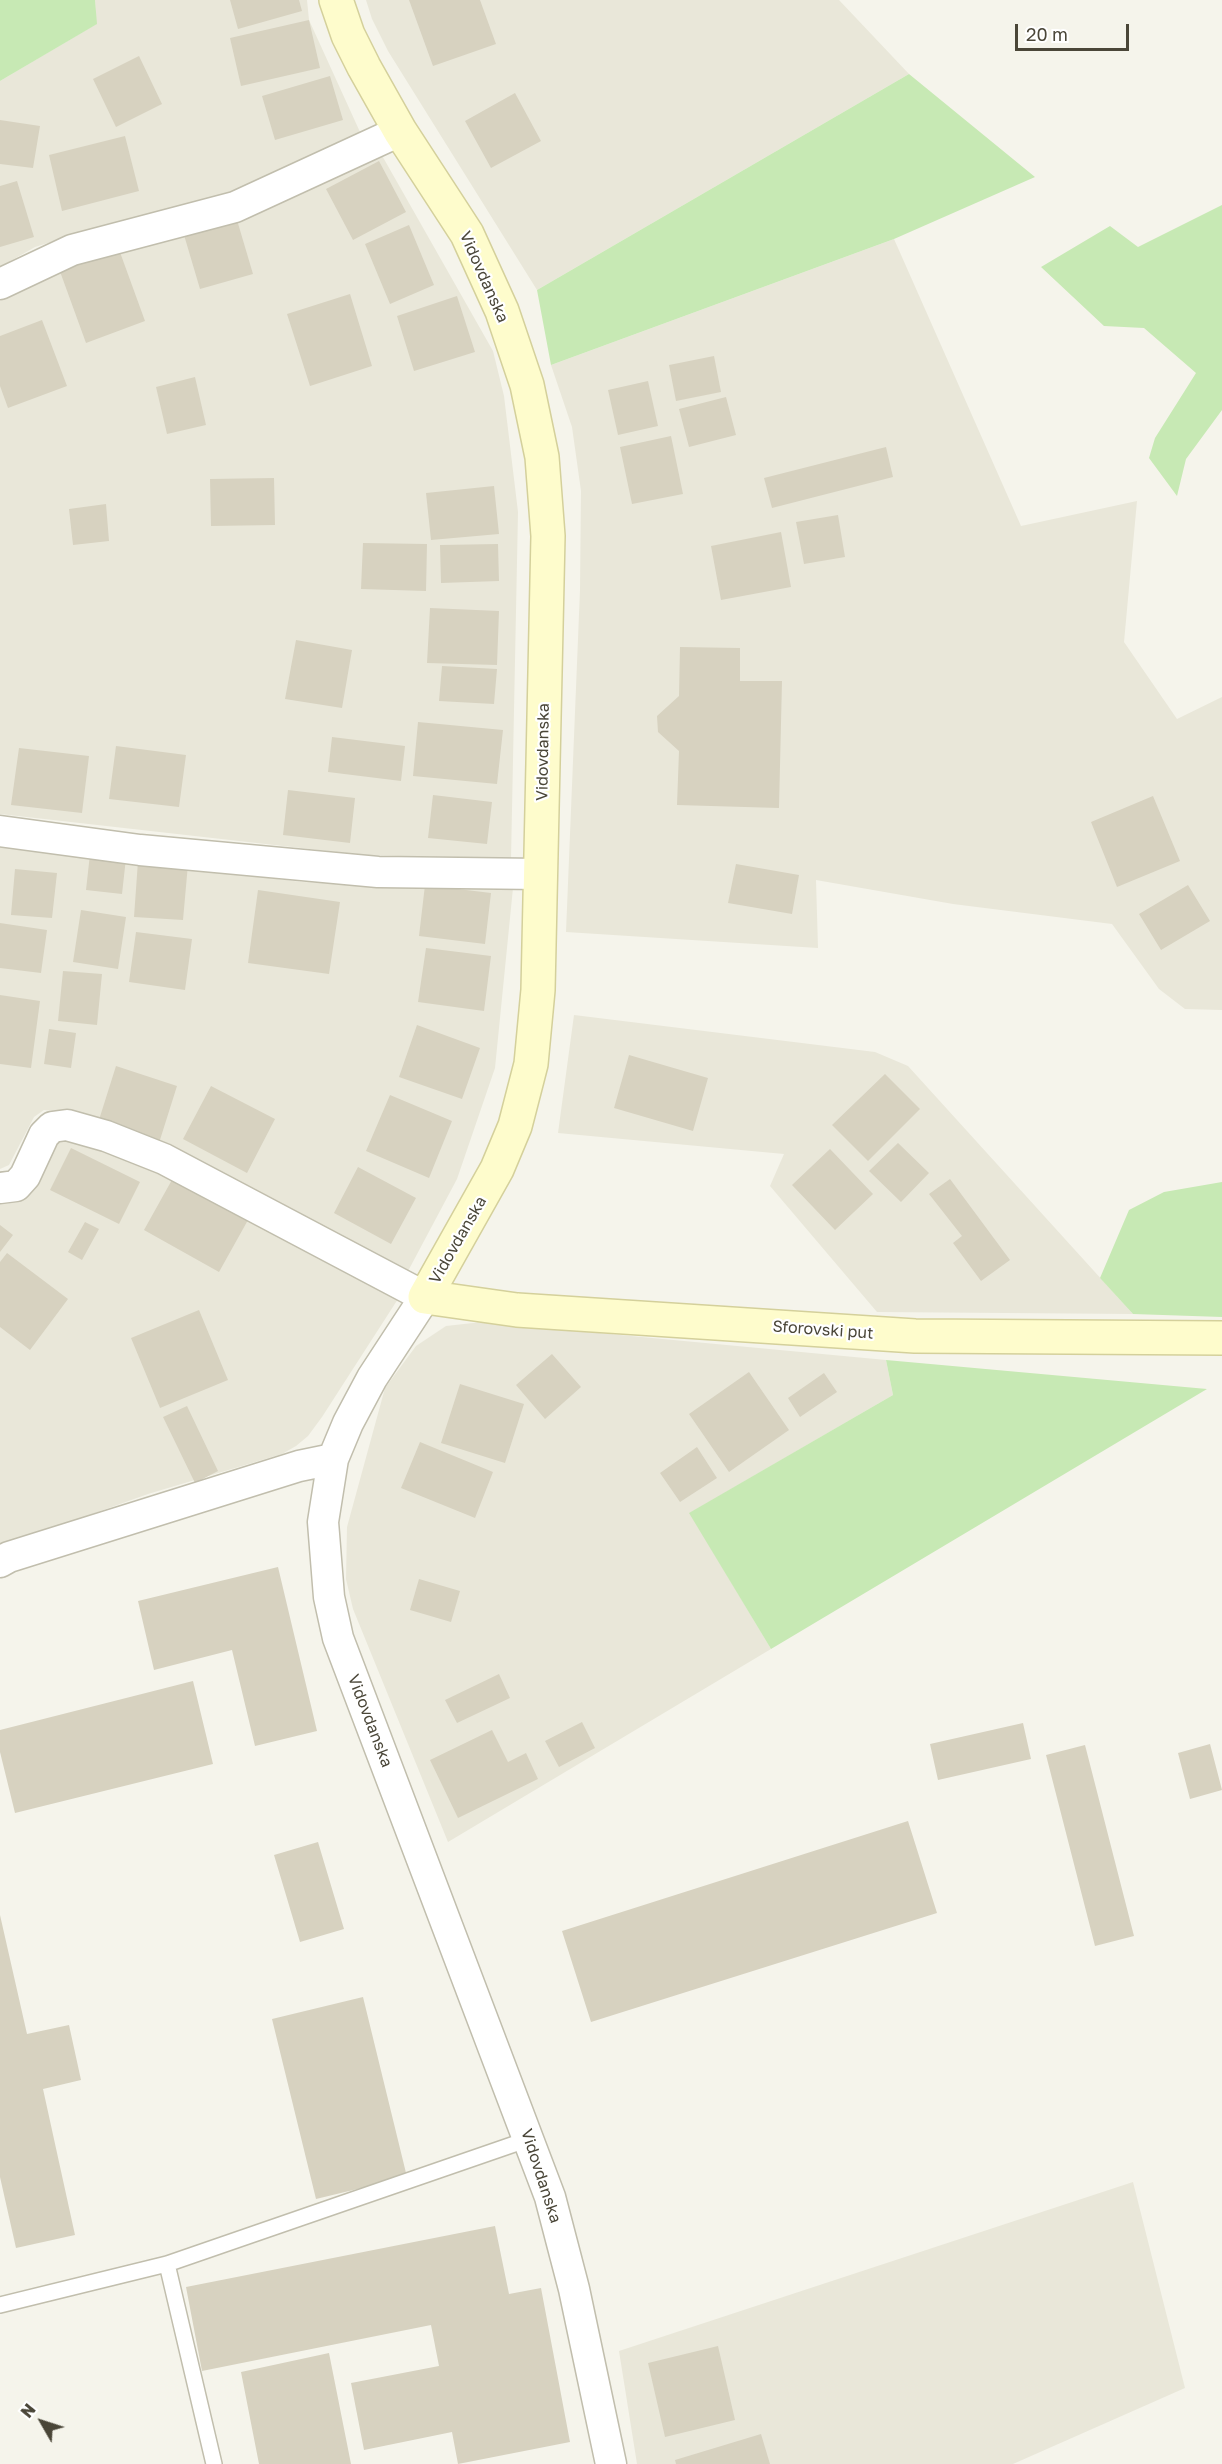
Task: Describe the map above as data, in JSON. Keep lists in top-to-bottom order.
{
  "streets": {
    "street": ["Vidovdanska", "Sforovski put"]
  },
  "crossings": [
    ["Vidovdanska", "Sforovski put"]
  ],
  "scale_bar": "20 m",
  "north": "top left"
}
